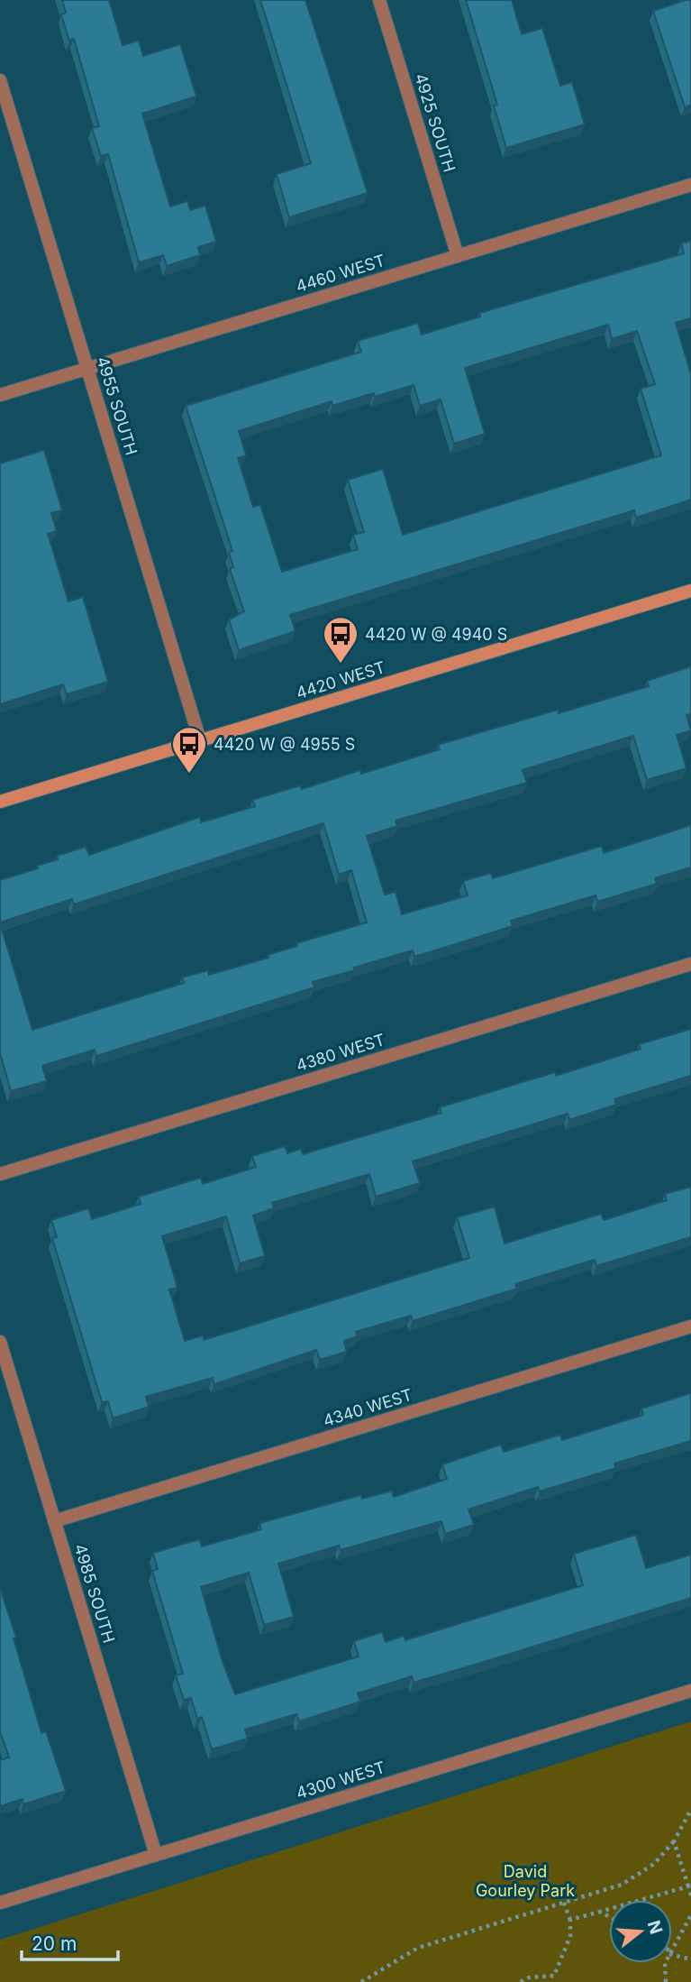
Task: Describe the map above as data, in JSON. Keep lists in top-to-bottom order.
{
  "streets": {
    "street": [
      "4925 SOUTH",
      "4460 WEST",
      "4955 SOUTH",
      "4420 WEST",
      "4380 WEST",
      "4340 WEST",
      "4985 SOUTH",
      "4300 WEST"
    ]
  },
  "crossings": [
    ["4925 SOUTH", "4460 WEST"],
    ["4460 WEST", "4955 SOUTH"],
    ["4955 SOUTH", "4420 WEST"],
    ["4340 WEST", "4985 SOUTH"],
    ["4985 SOUTH", "4300 WEST"]
  ],
  "parks": ["David Gourley Park"],
  "places": {
    "bus stop": ["4420 W @ 4940 S", "4420 W @ 4955 S"]
  },
  "scale_bar": "20 m",
  "north": "right"
}
